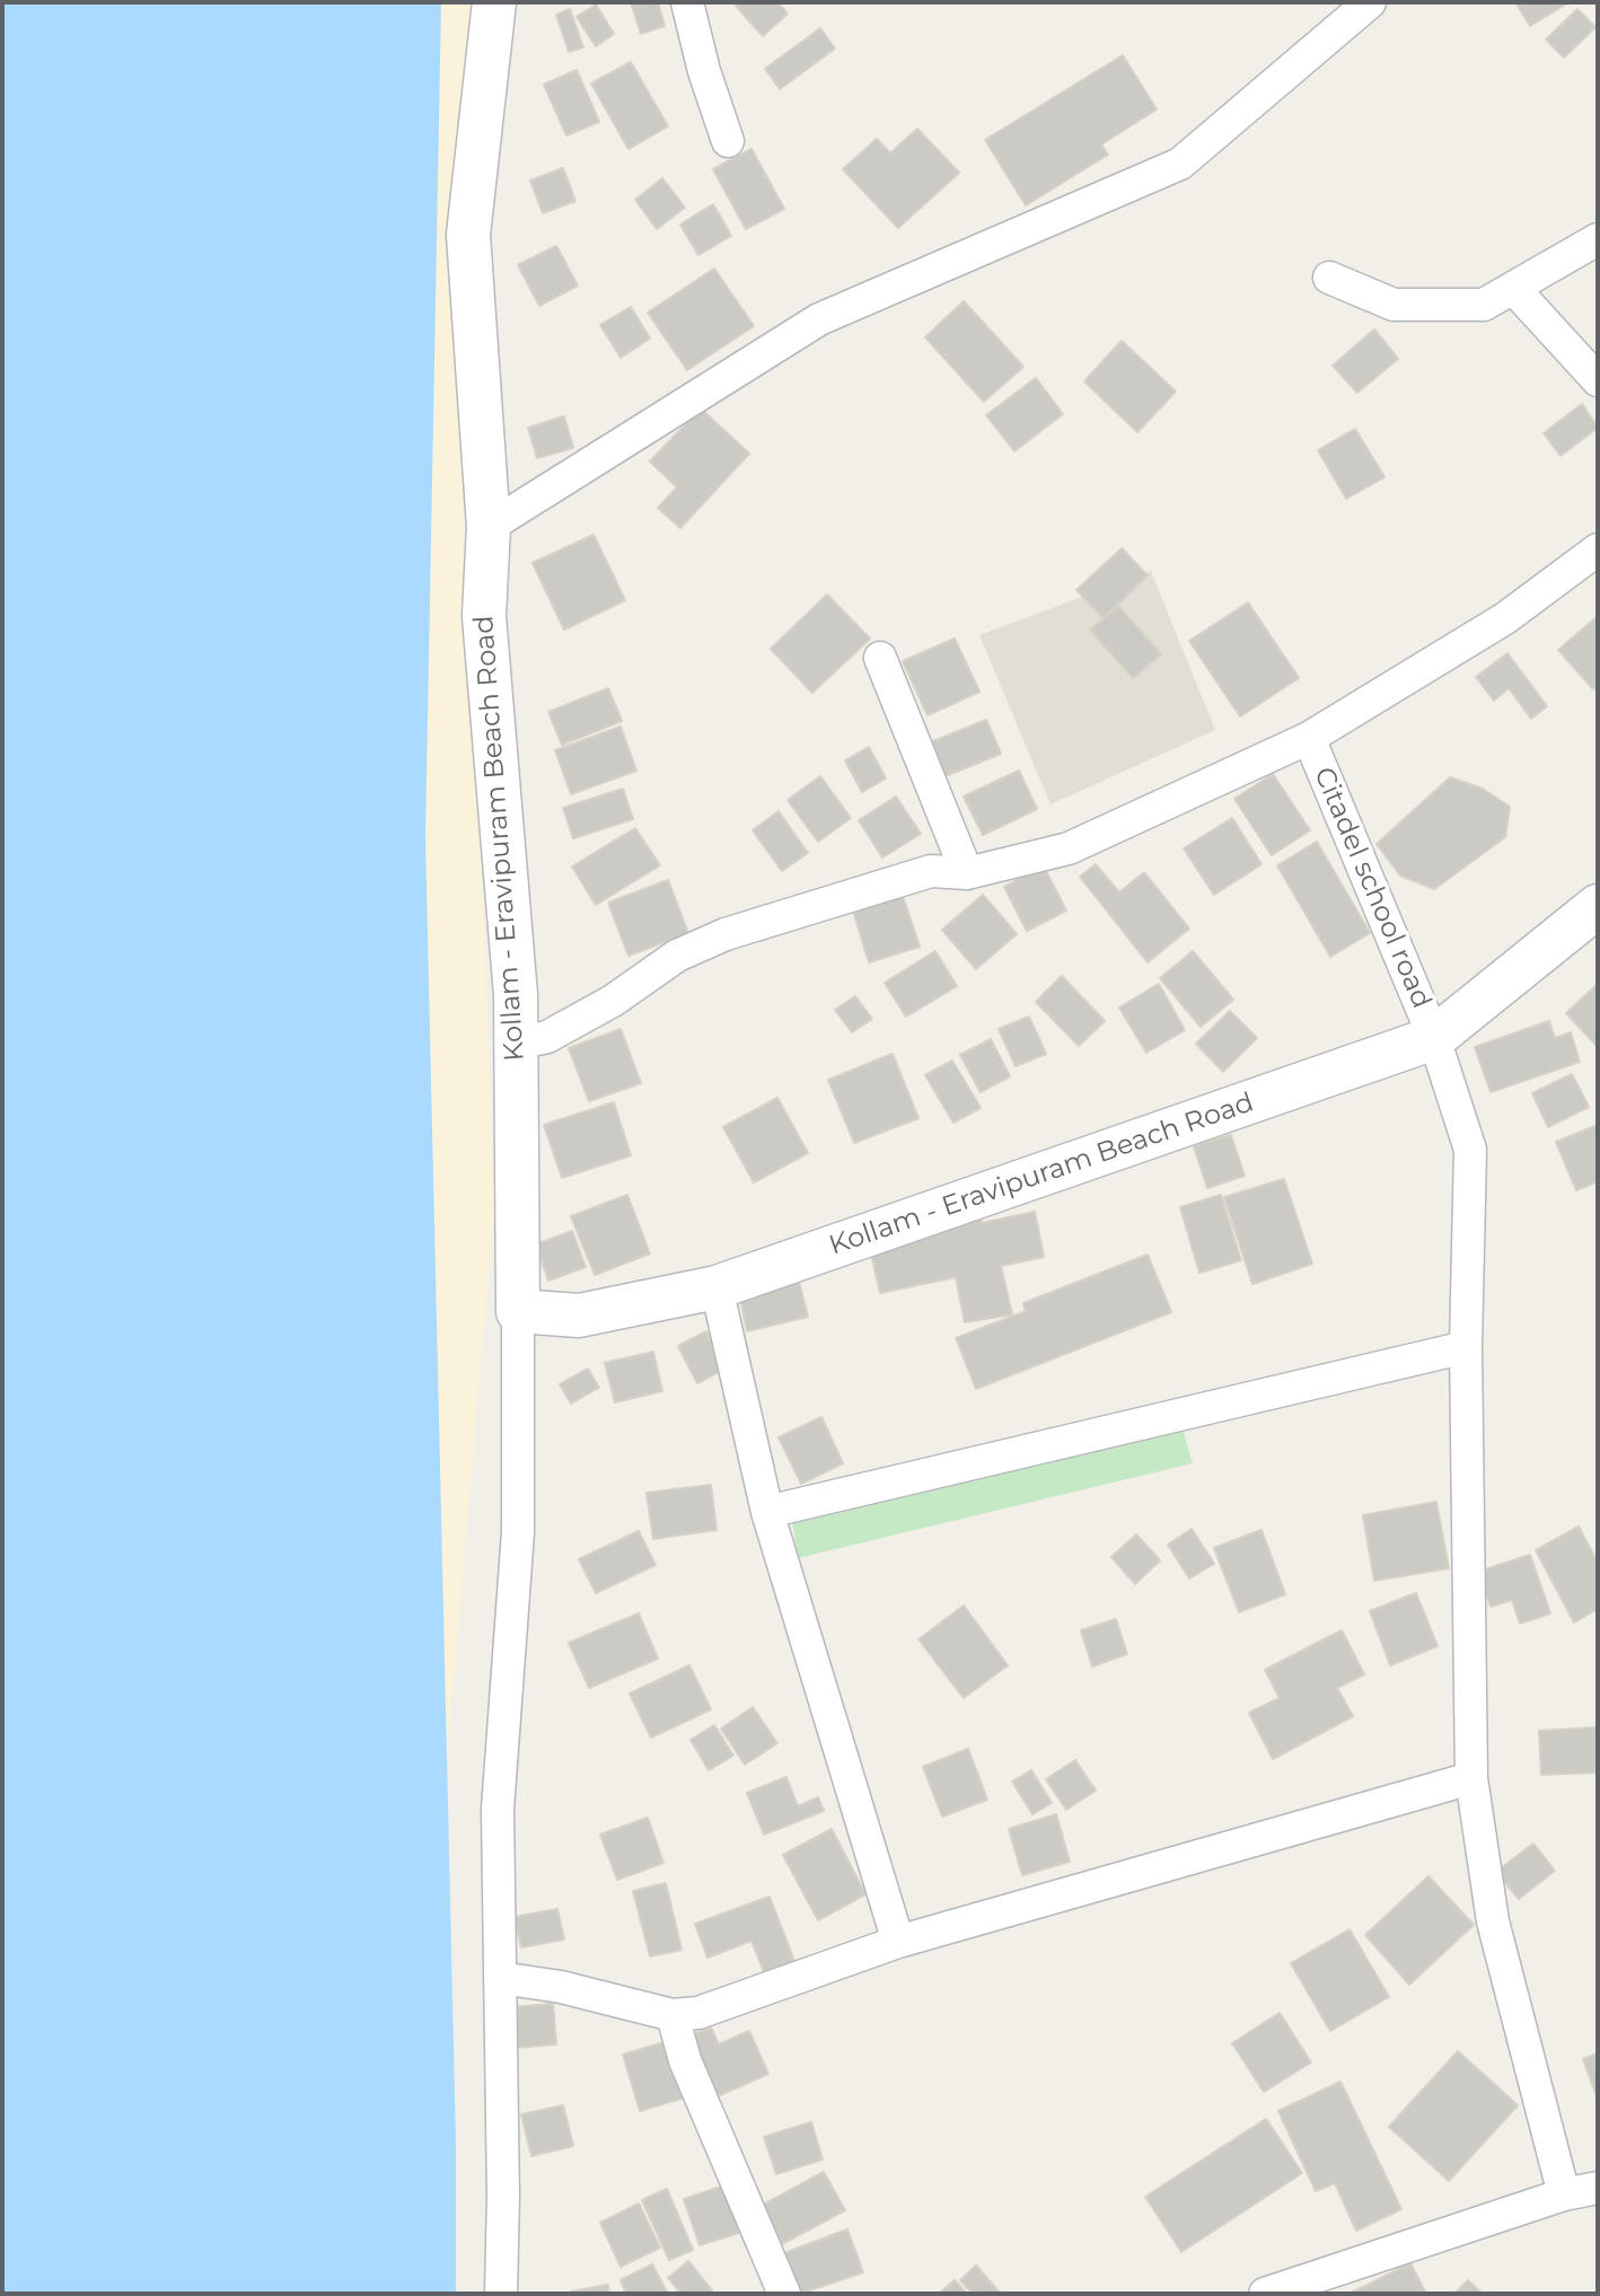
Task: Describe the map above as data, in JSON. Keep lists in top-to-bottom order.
{
  "streets": {
    "main road": ["Kollam - Eravipuram Beach Road"],
    "street": ["Citadel school road"]
  },
  "crossings": [
    ["Kollam - Eravipuram Beach Road", "Citadel school road"]
  ]
}
